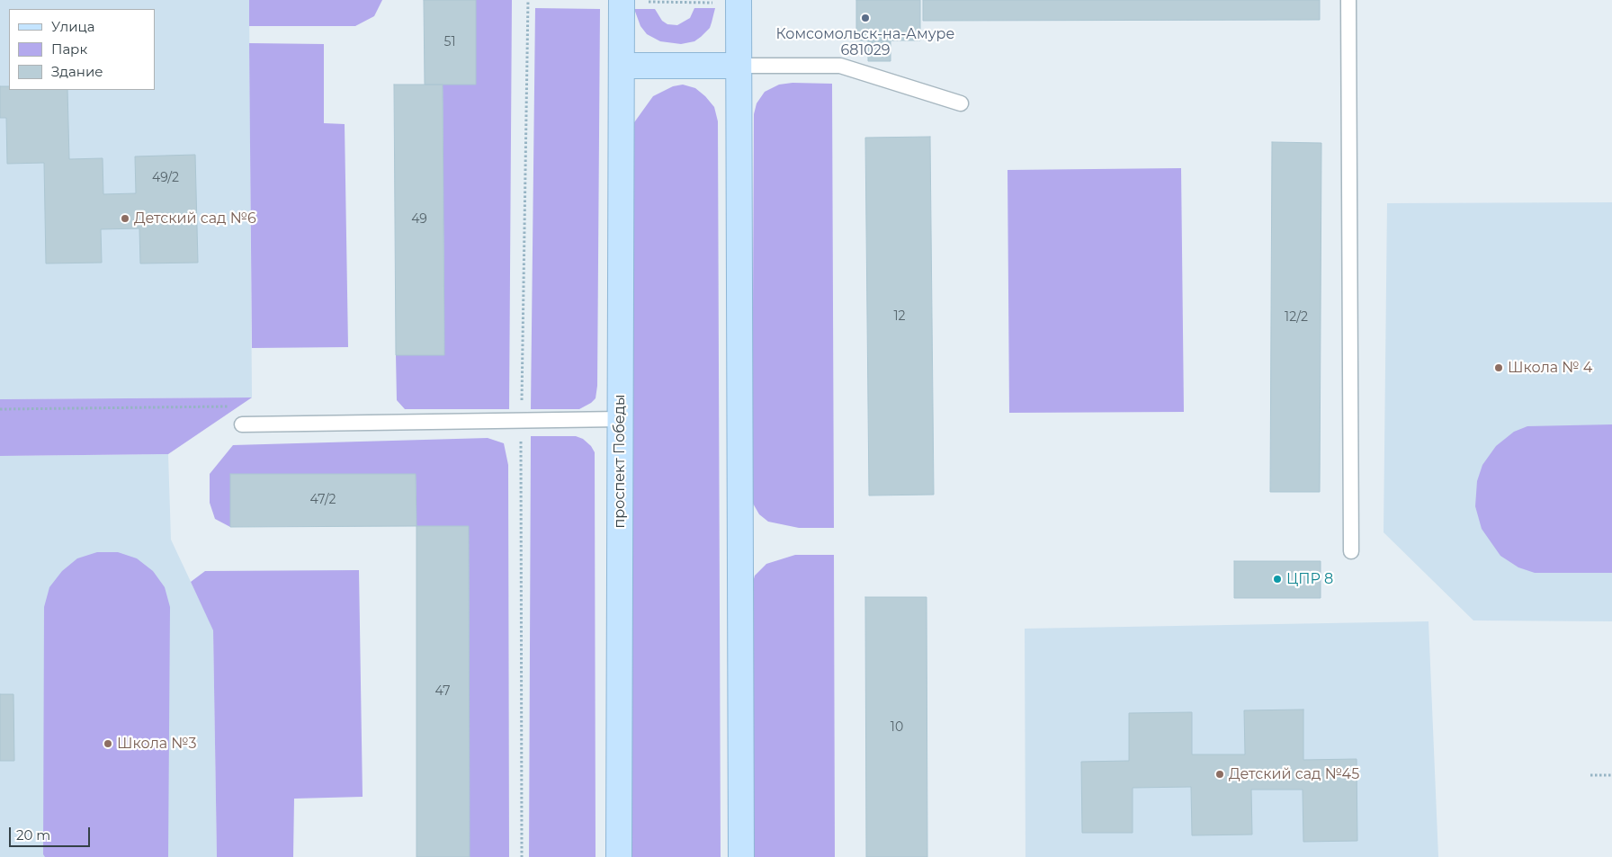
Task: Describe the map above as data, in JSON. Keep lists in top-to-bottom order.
{
  "streets": {
    "main road": ["проспект Победы"]
  },
  "places": [
    "Комсомольск-на-Амуре 681029",
    "Детский сад №6",
    "Школа № 4",
    "ЦПР 8",
    "Школа №3",
    "Детский сад №45"
  ],
  "house_numbers": [
    "51",
    "49/2",
    "49",
    "12",
    "12/2",
    "47/2",
    "47",
    "10"
  ],
  "legend": ["Улица", "Парк", "Здание"],
  "scale_bar": "20 m"
}
